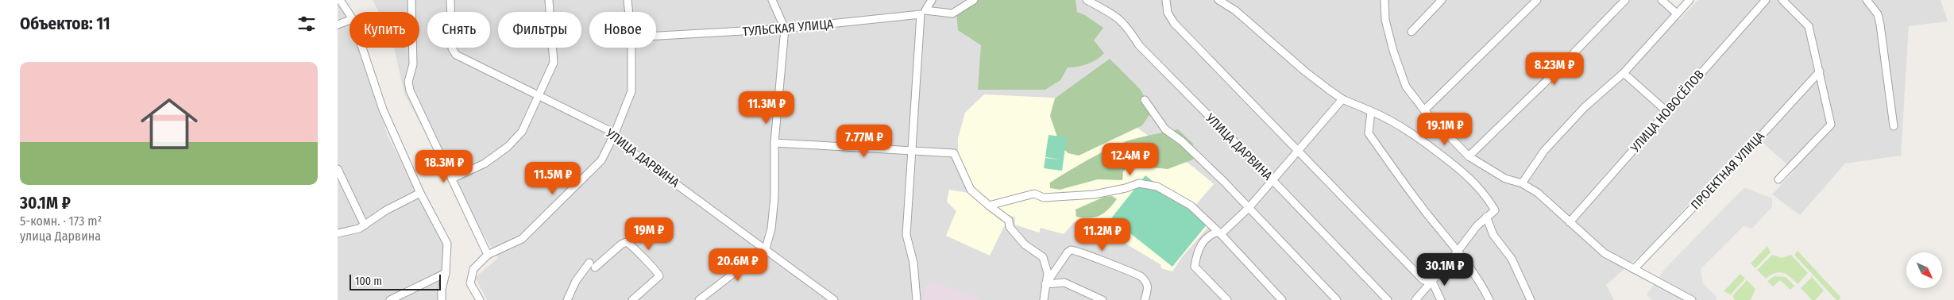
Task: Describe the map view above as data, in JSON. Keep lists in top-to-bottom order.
{
  "streets": {
    "street": [
      "ТУЛЬСКАЯ УЛИЦА",
      "УЛИЦА НОВОСЁЛОВ",
      "УЛИЦА ДАРВИНА",
      "ПРОЕКТНАЯ УЛИЦА"
    ]
  },
  "scale_bar": "100 m",
  "north": "bottom right",
  "page": {
    "heading": "Объектов: 11",
    "chip": [
      "Купить",
      "Снять",
      "Фильтры",
      "Новое"
    ],
    "list": [
      {
        "name": "30.1M ₽",
        "note": "5-комн. · 173 m² · улица Дарвина"
      }
    ],
    "price": [
      "8.23M ₽",
      "11.3M ₽",
      "19.1M ₽",
      "7.77M ₽",
      "12.4M ₽",
      "18.3M ₽",
      "11.5M ₽",
      "19M ₽",
      "11.2M ₽",
      "20.6M ₽",
      "30.1M ₽"
    ],
    "scale": "100 m"
  }
}
